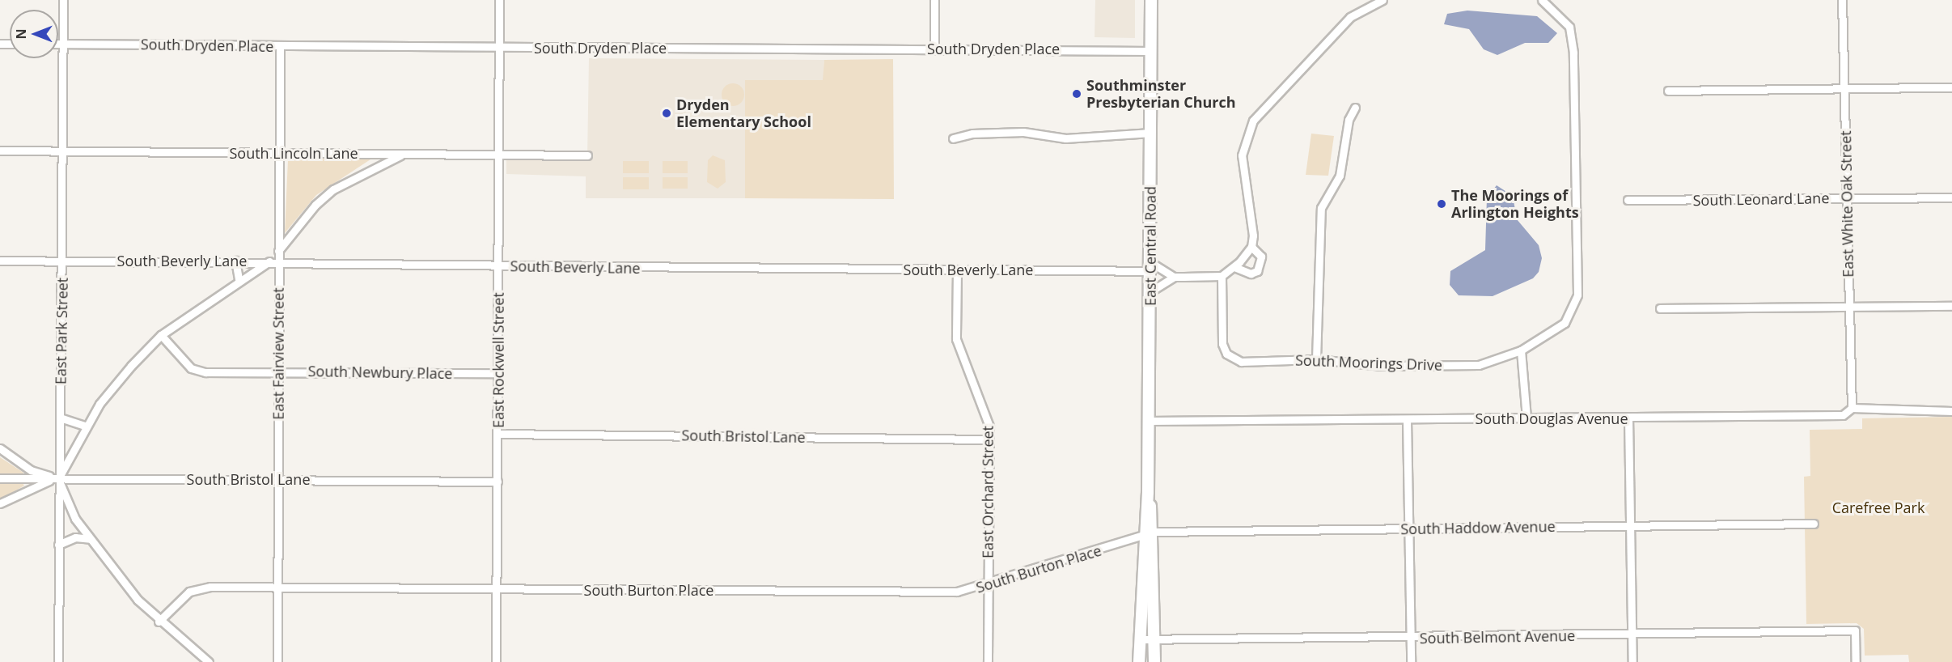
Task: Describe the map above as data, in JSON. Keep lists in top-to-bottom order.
{
  "streets": {
    "main road": ["East Central Road"],
    "street": [
      "South Dryden Place",
      "South Lincoln Lane",
      "South Leonard Lane",
      "East White Oak Street",
      "South Beverly Lane",
      "East Park Street",
      "East Fairview Street",
      "East Rockwell Street",
      "South Moorings Drive",
      "South Newbury Place",
      "South Douglas Avenue",
      "South Bristol Lane",
      "East Orchard Street",
      "South Haddow Avenue",
      "South Burton Place",
      "South Belmont Avenue"
    ]
  },
  "crossings": [
    ["South Dryden Place", "East Central Road"],
    ["South Dryden Place", "East Park Street"],
    ["South Dryden Place", "East Fairview Street"],
    ["South Dryden Place", "East Rockwell Street"],
    ["South Lincoln Lane", "East Park Street"],
    ["South Lincoln Lane", "East Fairview Street"],
    ["South Lincoln Lane", "East Rockwell Street"],
    ["South Leonard Lane", "East White Oak Street"],
    ["East White Oak Street", "South Douglas Avenue"],
    ["East Central Road", "South Beverly Lane"],
    ["East Central Road", "South Douglas Avenue"],
    ["East Central Road", "South Haddow Avenue"],
    ["East Central Road", "South Burton Place"],
    ["East Central Road", "South Belmont Avenue"],
    ["South Beverly Lane", "East Park Street"],
    ["South Beverly Lane", "East Fairview Street"],
    ["South Beverly Lane", "East Rockwell Street"],
    ["South Beverly Lane", "East Orchard Street"],
    ["East Park Street", "South Bristol Lane"],
    ["East Fairview Street", "South Newbury Place"],
    ["East Fairview Street", "South Bristol Lane"],
    ["East Fairview Street", "South Burton Place"],
    ["East Rockwell Street", "South Newbury Place"],
    ["East Rockwell Street", "South Bristol Lane"],
    ["East Rockwell Street", "South Burton Place"],
    ["South Bristol Lane", "East Orchard Street"],
    ["East Orchard Street", "South Burton Place"],
    ["South Haddow Avenue", "South Burton Place"]
  ],
  "parks": ["Carefree Park"],
  "places": ["Southminster Presbyterian Church", "Dryden Elementary School", "The Moorings of Arlington Heights"],
  "north": "left"
}
